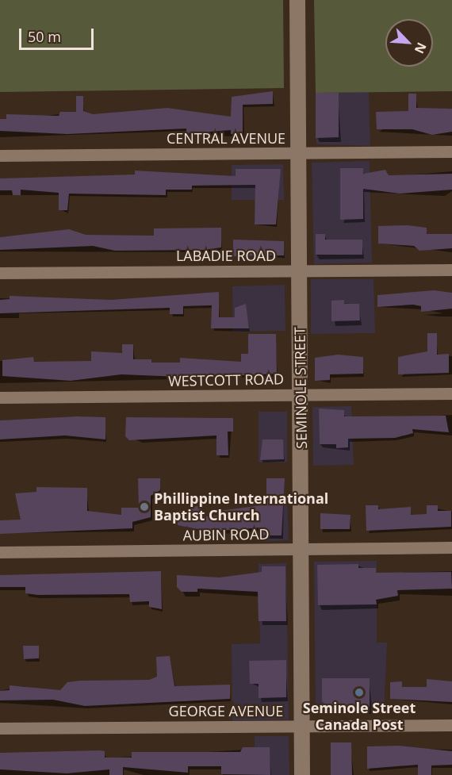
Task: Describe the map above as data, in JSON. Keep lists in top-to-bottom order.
{
  "streets": {
    "street": [
      "CENTRAL AVENUE",
      "LABADIE ROAD",
      "WESTCOTT ROAD",
      "SEMINOLE STREET",
      "AUBIN ROAD",
      "GEORGE AVENUE"
    ]
  },
  "crossings": [
    ["CENTRAL AVENUE", "SEMINOLE STREET"],
    ["LABADIE ROAD", "SEMINOLE STREET"],
    ["WESTCOTT ROAD", "SEMINOLE STREET"],
    ["SEMINOLE STREET", "AUBIN ROAD"],
    ["SEMINOLE STREET", "GEORGE AVENUE"]
  ],
  "places": ["Phillippine International Baptist Church", "Seminole Street Canada Post"],
  "scale_bar": "50 m",
  "north": "bottom right"
}
